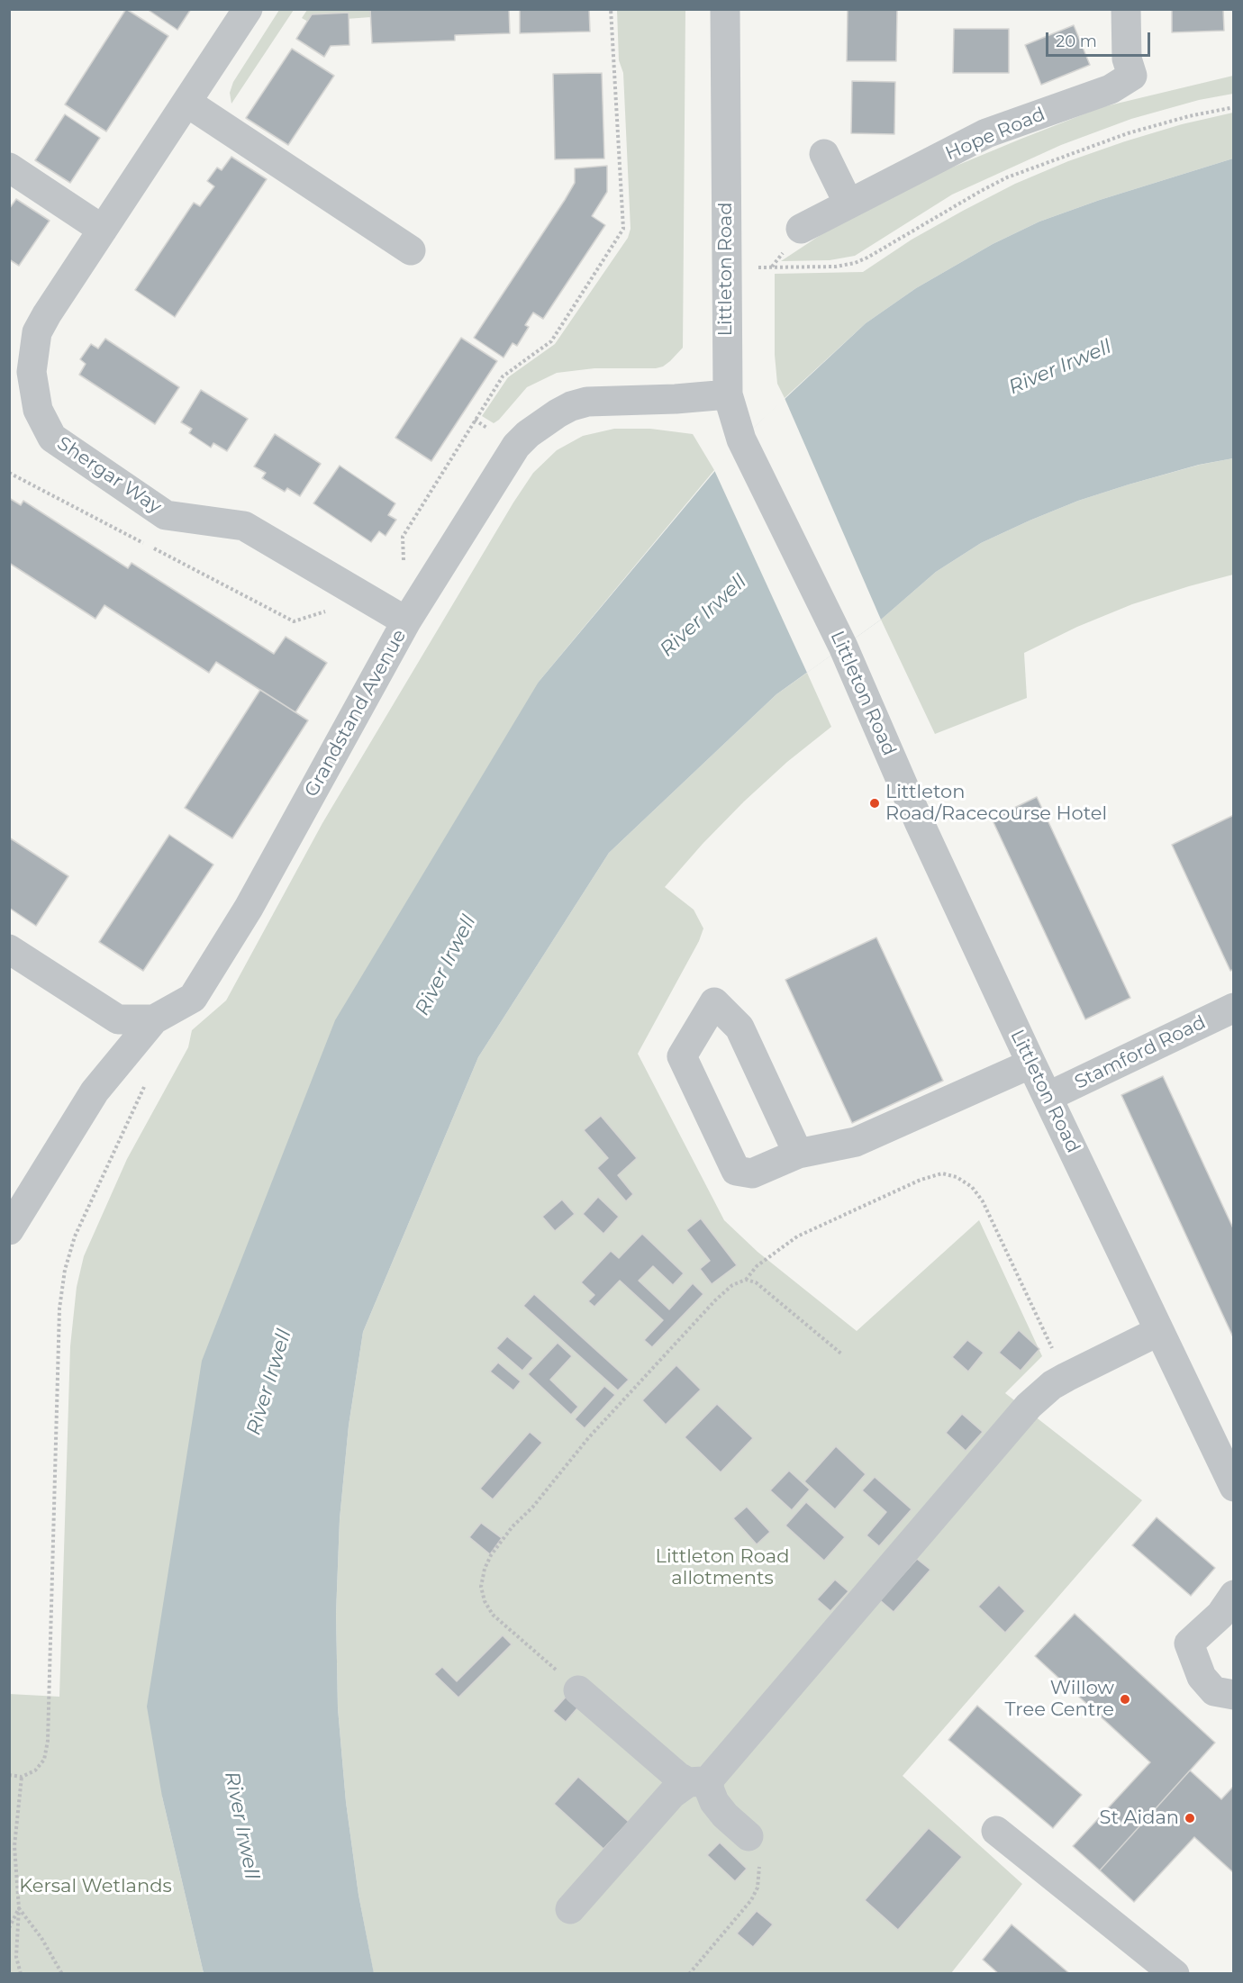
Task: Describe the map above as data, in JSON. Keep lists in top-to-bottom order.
{
  "streets": {
    "street": [
      "Hope Road",
      "Littleton Road",
      "Shergar Way",
      "Grandstand Avenue",
      "Stamford Road"
    ]
  },
  "crossings": [
    ["Littleton Road", "Grandstand Avenue"],
    ["Littleton Road", "Stamford Road"],
    ["Shergar Way", "Grandstand Avenue"]
  ],
  "water": ["River Irwell"],
  "parks": ["Littleton Road allotments", "Kersal Wetlands"],
  "places": ["Littleton Road/Racecourse Hotel", "Willow Tree Centre", "St Aidan"],
  "scale_bar": "20 m"
}
